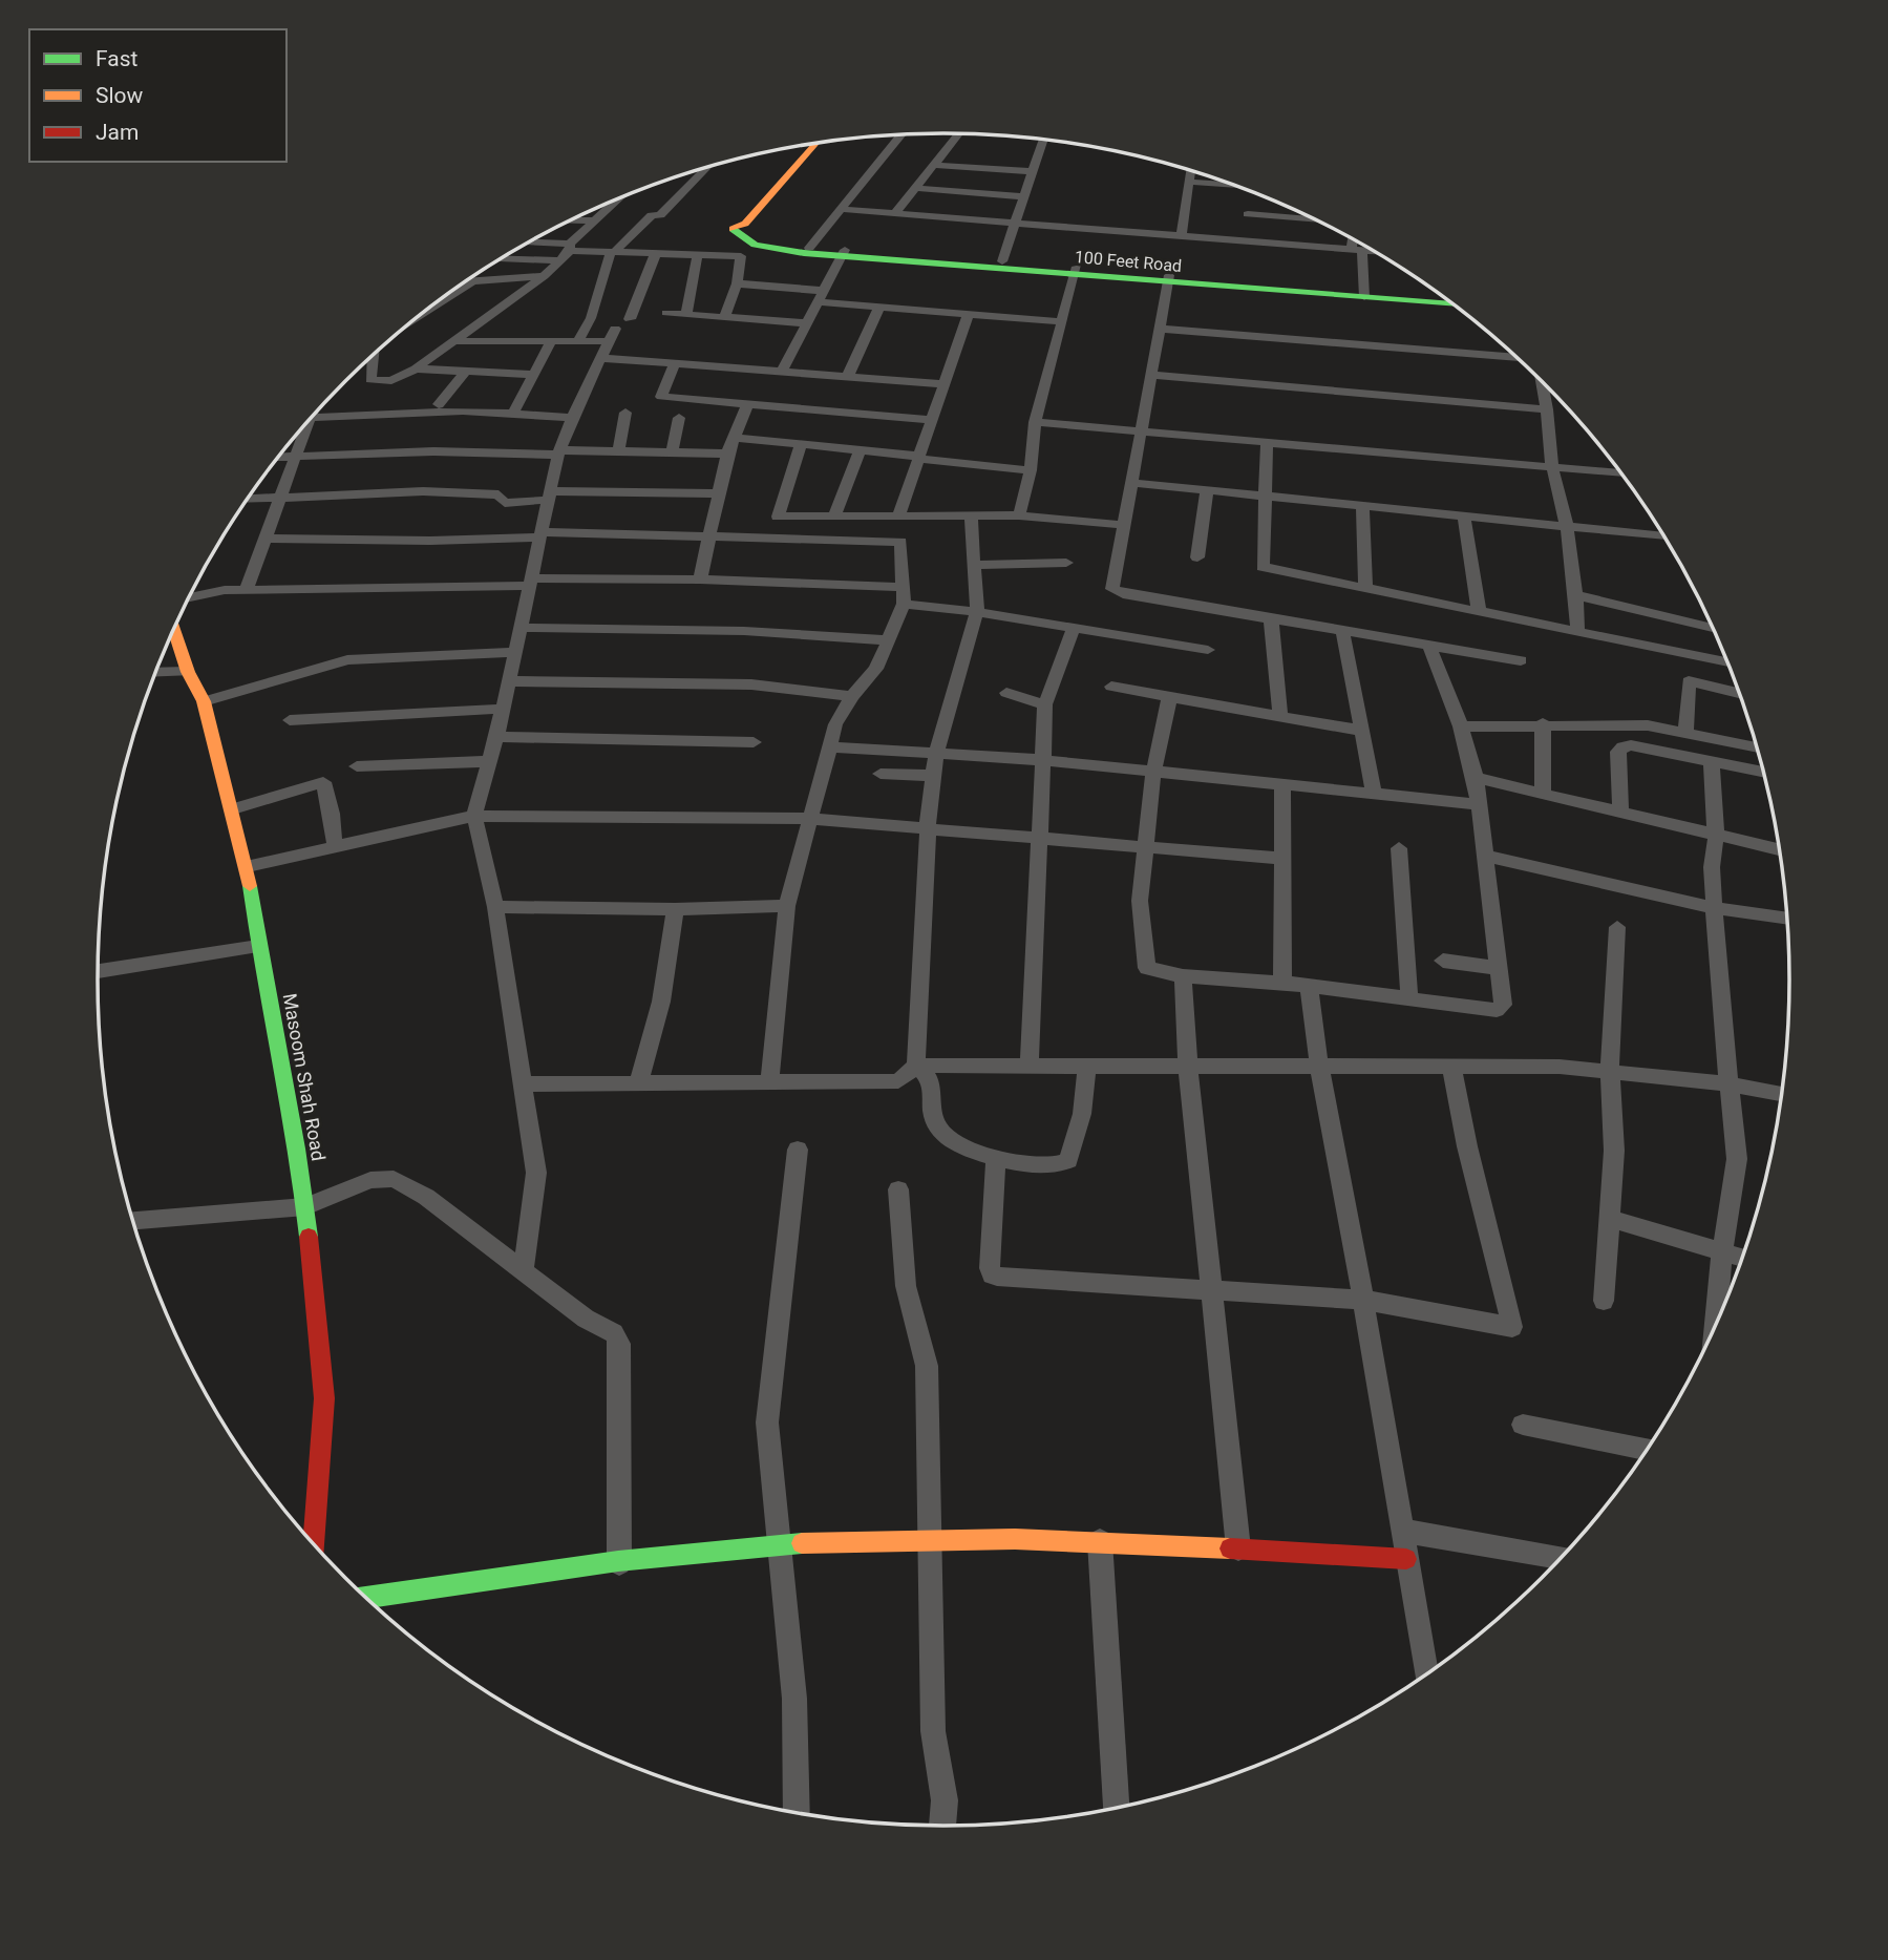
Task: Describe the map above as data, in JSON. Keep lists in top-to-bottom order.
{
  "streets": {
    "main road": ["100 Feet Road", "Masoom Shah Road"]
  },
  "legend": ["Fast", "Slow", "Jam"]
}
